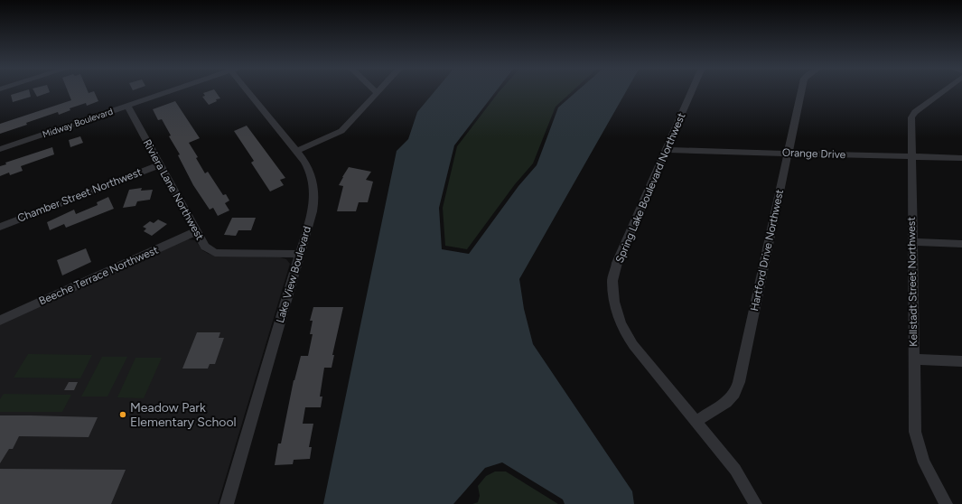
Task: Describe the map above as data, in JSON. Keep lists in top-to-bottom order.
{
  "streets": {
    "street": [
      "Midway Boulevard",
      "Orange Drive",
      "Spring Lake Boulevard Northwest",
      "Riviera Lane Northwest",
      "Chamber Street Northwest",
      "Hartford Drive Northwest",
      "Lake View Boulevard",
      "Beeche Terrace Northwest",
      "Kellstadt Street Northwest"
    ]
  },
  "crossings": [
    ["Midway Boulevard", "Riviera Lane Northwest"],
    ["Orange Drive", "Spring Lake Boulevard Northwest"],
    ["Orange Drive", "Hartford Drive Northwest"],
    ["Orange Drive", "Kellstadt Street Northwest"],
    ["Spring Lake Boulevard Northwest", "Hartford Drive Northwest"],
    ["Riviera Lane Northwest", "Chamber Street Northwest"],
    ["Riviera Lane Northwest", "Lake View Boulevard"],
    ["Riviera Lane Northwest", "Beeche Terrace Northwest"]
  ],
  "places": ["Meadow Park Elementary School"]
}
